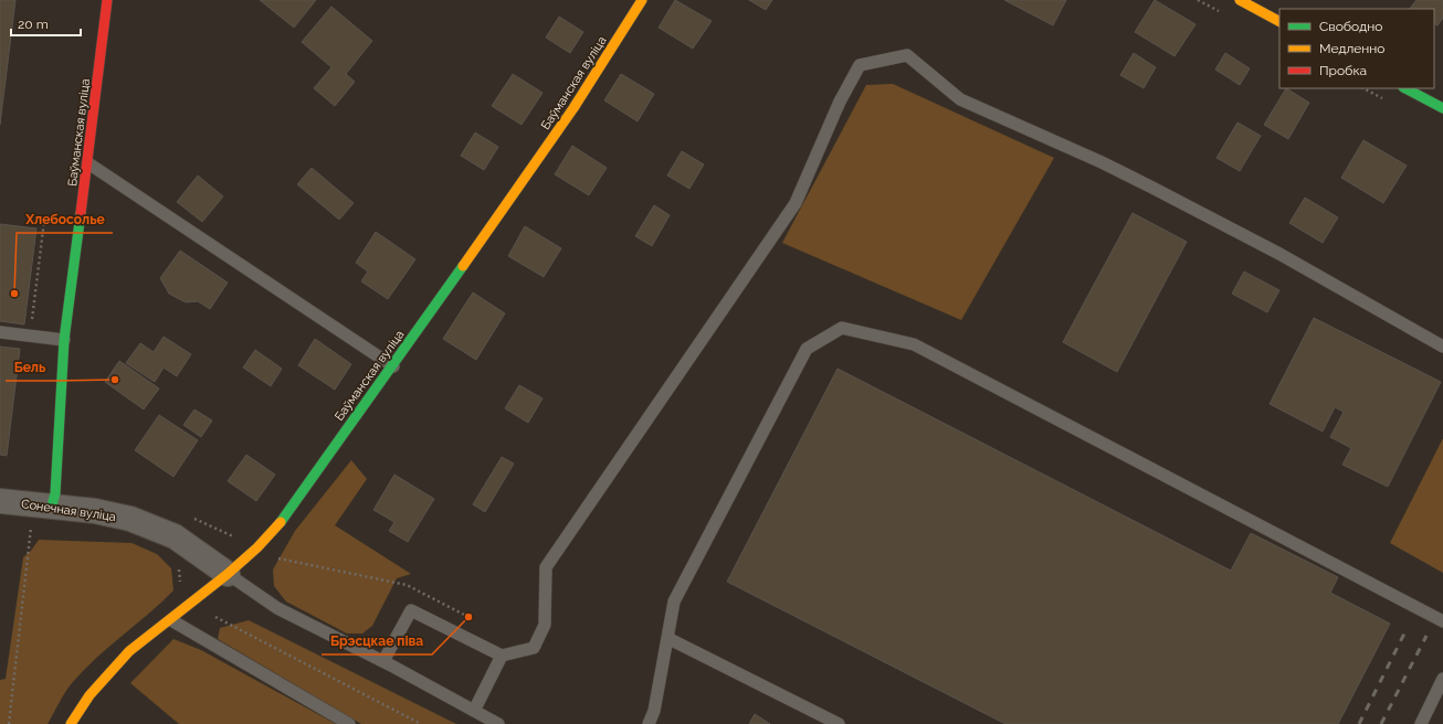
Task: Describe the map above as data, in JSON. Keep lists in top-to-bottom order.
{
  "streets": {
    "street": ["Баўманская вуліца", "Сонечная вуліца"]
  },
  "crossings": [
    ["Баўманская вуліца", "Сонечная вуліца"]
  ],
  "places": ["Хлебосолье", "Бель", "Брэсцкае піва"],
  "legend": ["Свободно", "Медленно", "Пробка"],
  "scale_bar": "20 m"
}
